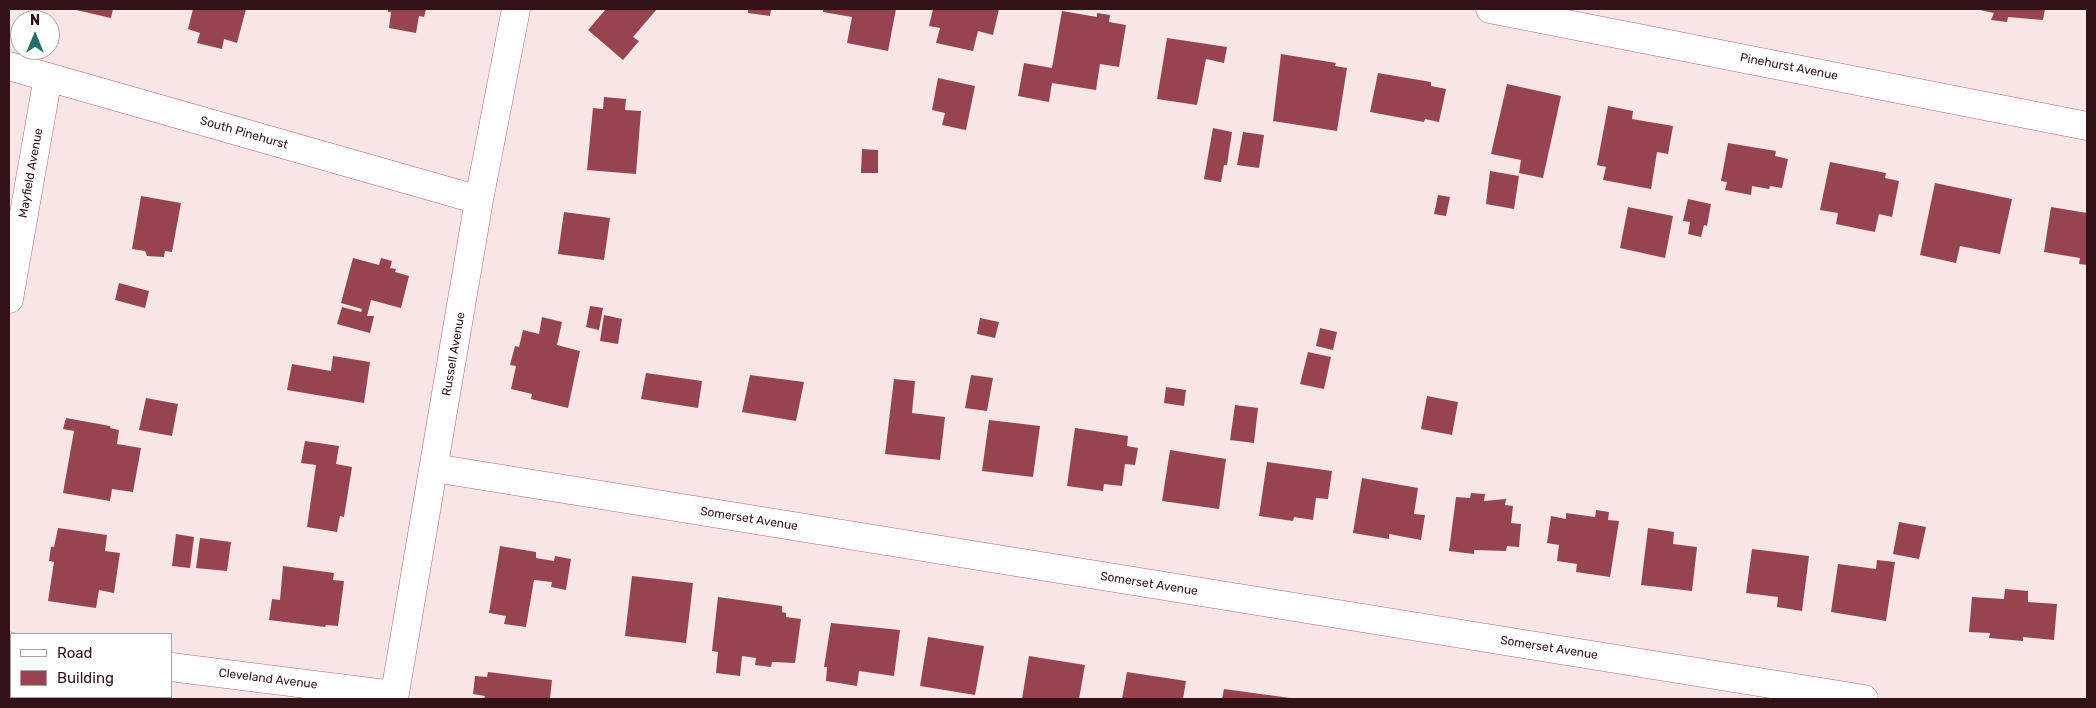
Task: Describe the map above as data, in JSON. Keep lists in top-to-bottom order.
{
  "streets": {
    "street": [
      "Pinehurst Avenue",
      "South Pinehurst",
      "Mayfield Avenue",
      "Russell Avenue",
      "Somerset Avenue",
      "Cleveland Avenue"
    ]
  },
  "crossings": [
    ["South Pinehurst", "Mayfield Avenue"],
    ["South Pinehurst", "Russell Avenue"],
    ["Russell Avenue", "Somerset Avenue"],
    ["Russell Avenue", "Cleveland Avenue"]
  ],
  "legend": ["Road", "Building"],
  "north": "top"
}
